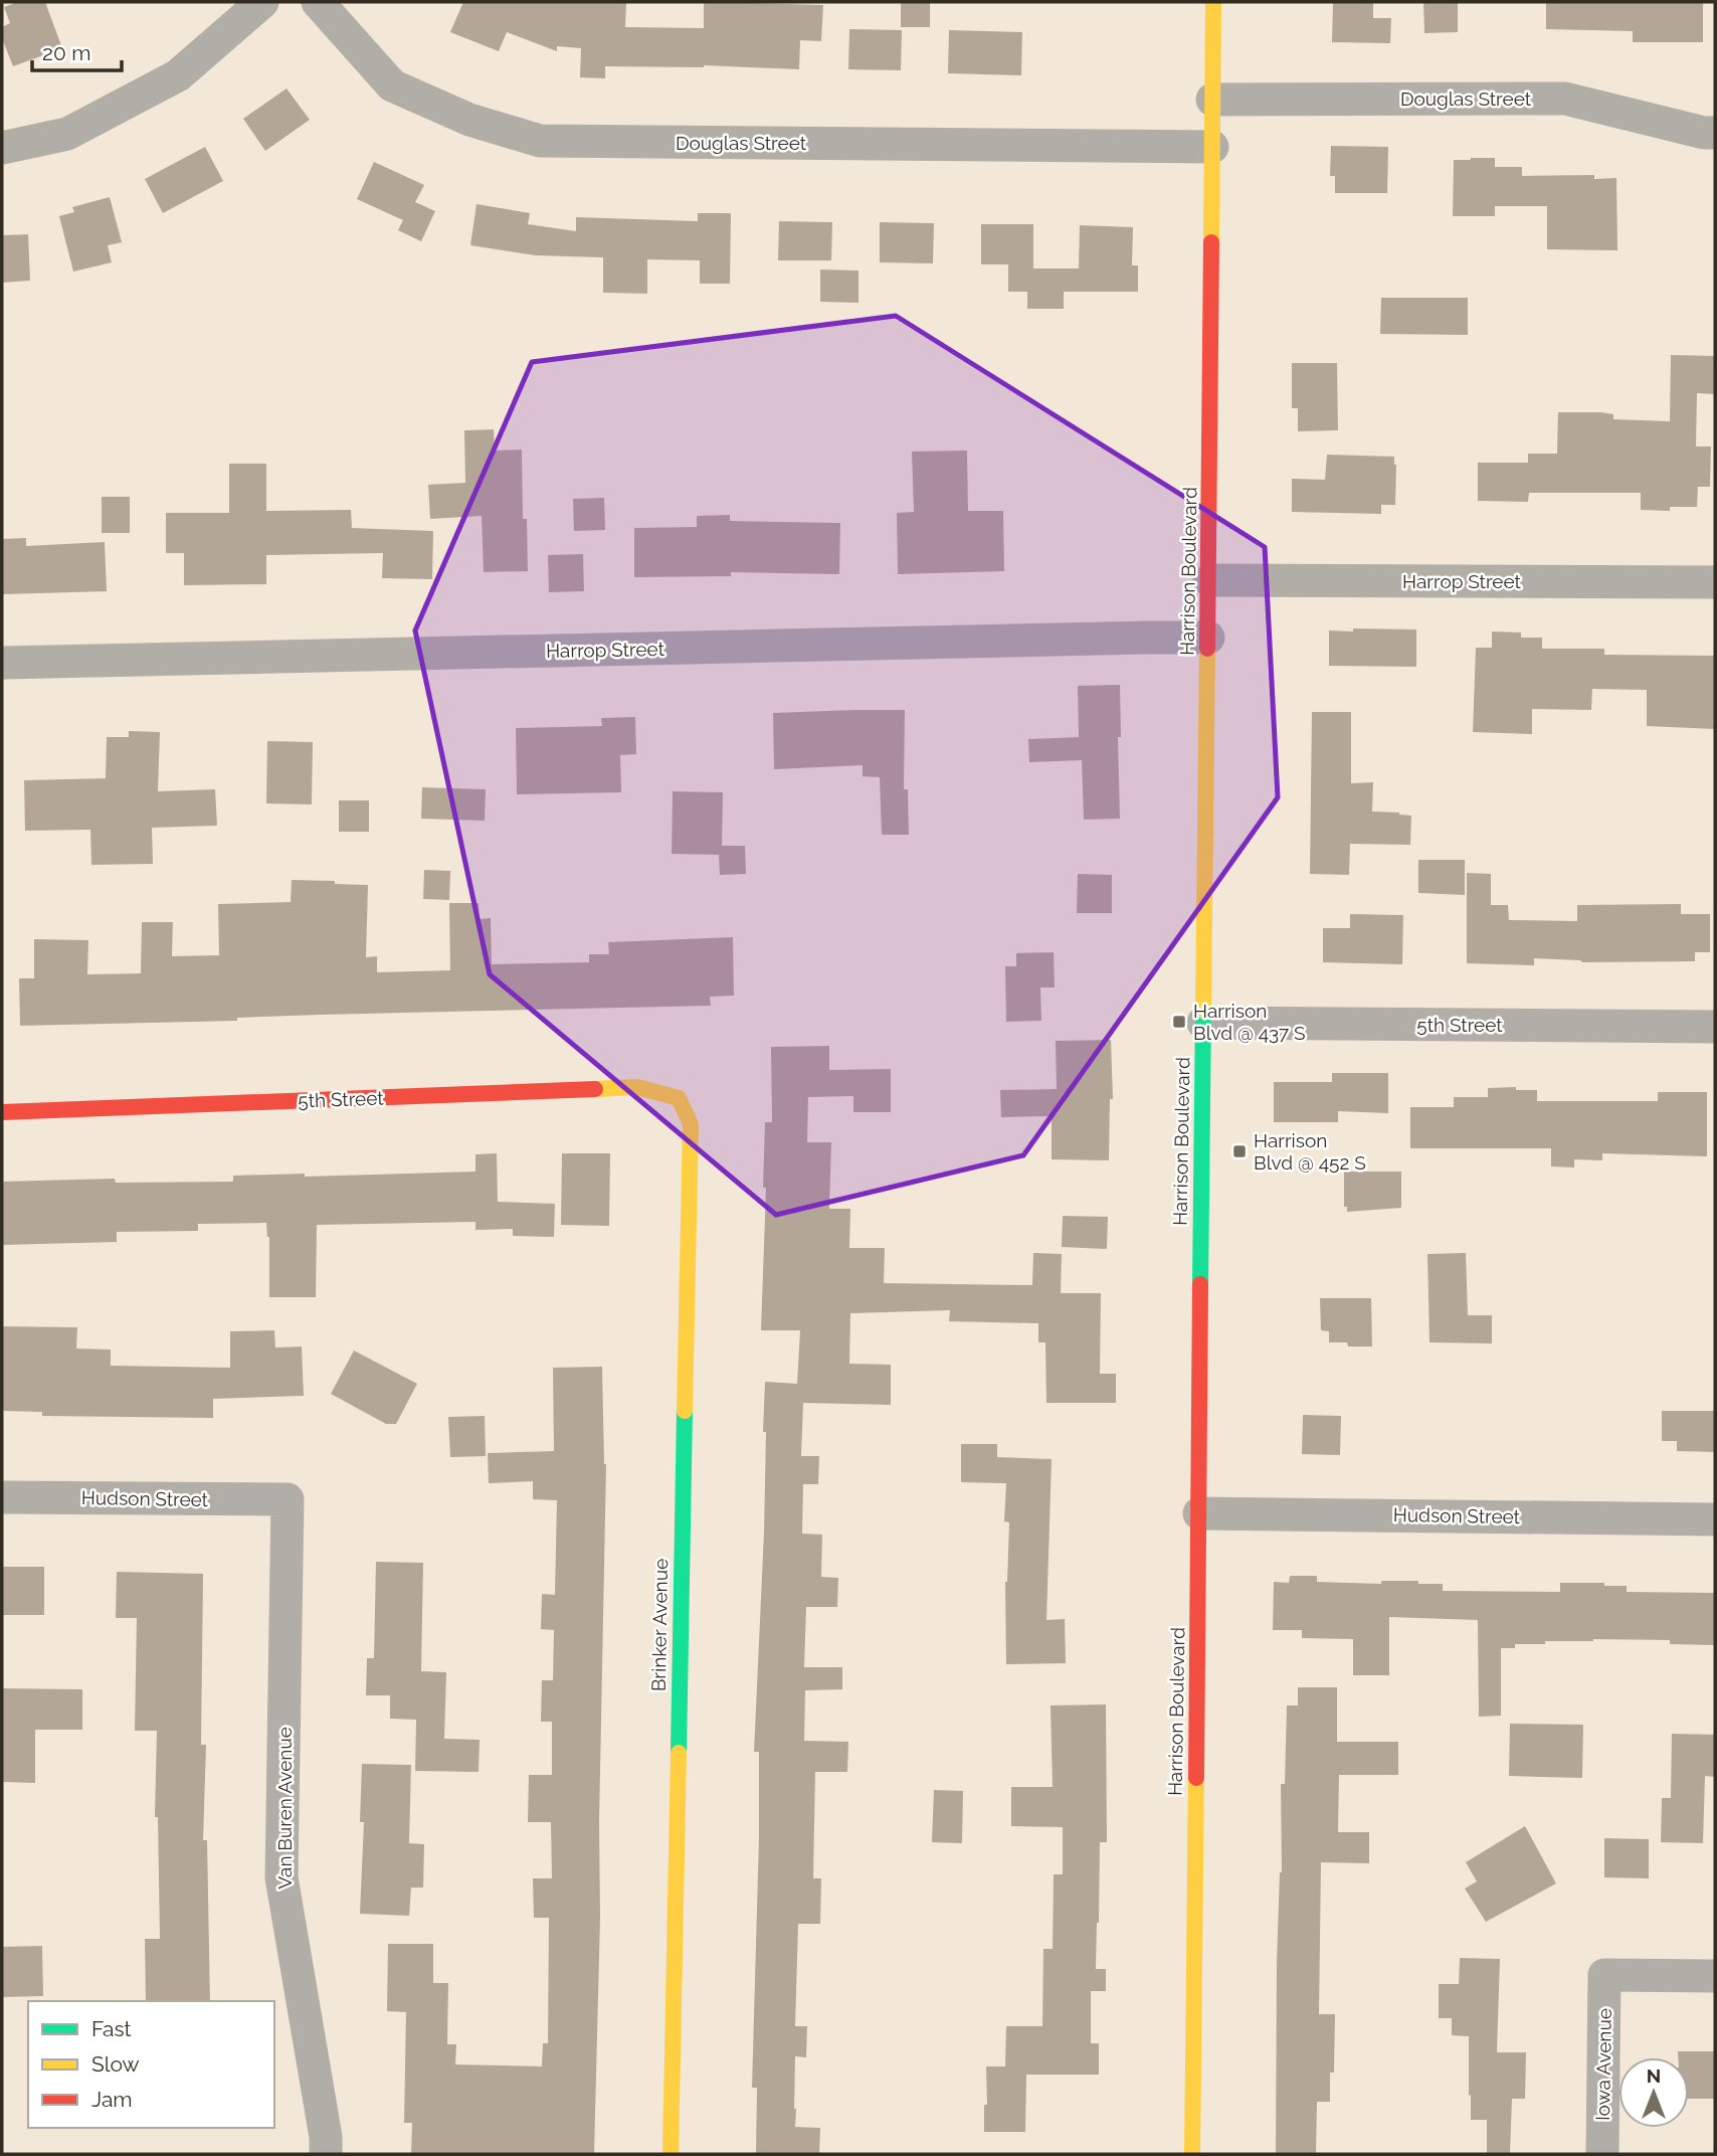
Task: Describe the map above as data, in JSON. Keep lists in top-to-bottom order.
{
  "streets": {
    "main road": ["Harrison Boulevard", "5th Street", "Brinker Avenue"],
    "street": [
      "Douglas Street",
      "Harrop Street",
      "Hudson Street",
      "Van Buren Avenue",
      "Iowa Avenue"
    ]
  },
  "crossings": [
    ["Douglas Street", "Harrison Boulevard"],
    ["Harrison Boulevard", "Harrop Street"],
    ["Harrison Boulevard", "5th Street"],
    ["Harrison Boulevard", "Hudson Street"],
    ["5th Street", "Brinker Avenue"],
    ["Hudson Street", "Van Buren Avenue"]
  ],
  "places": {
    "transit": ["Harrison Blvd @ 437 S", "Harrison Blvd @ 452 S"]
  },
  "legend": ["Fast", "Slow", "Jam"],
  "scale_bar": "20 m",
  "north": "top"
}
